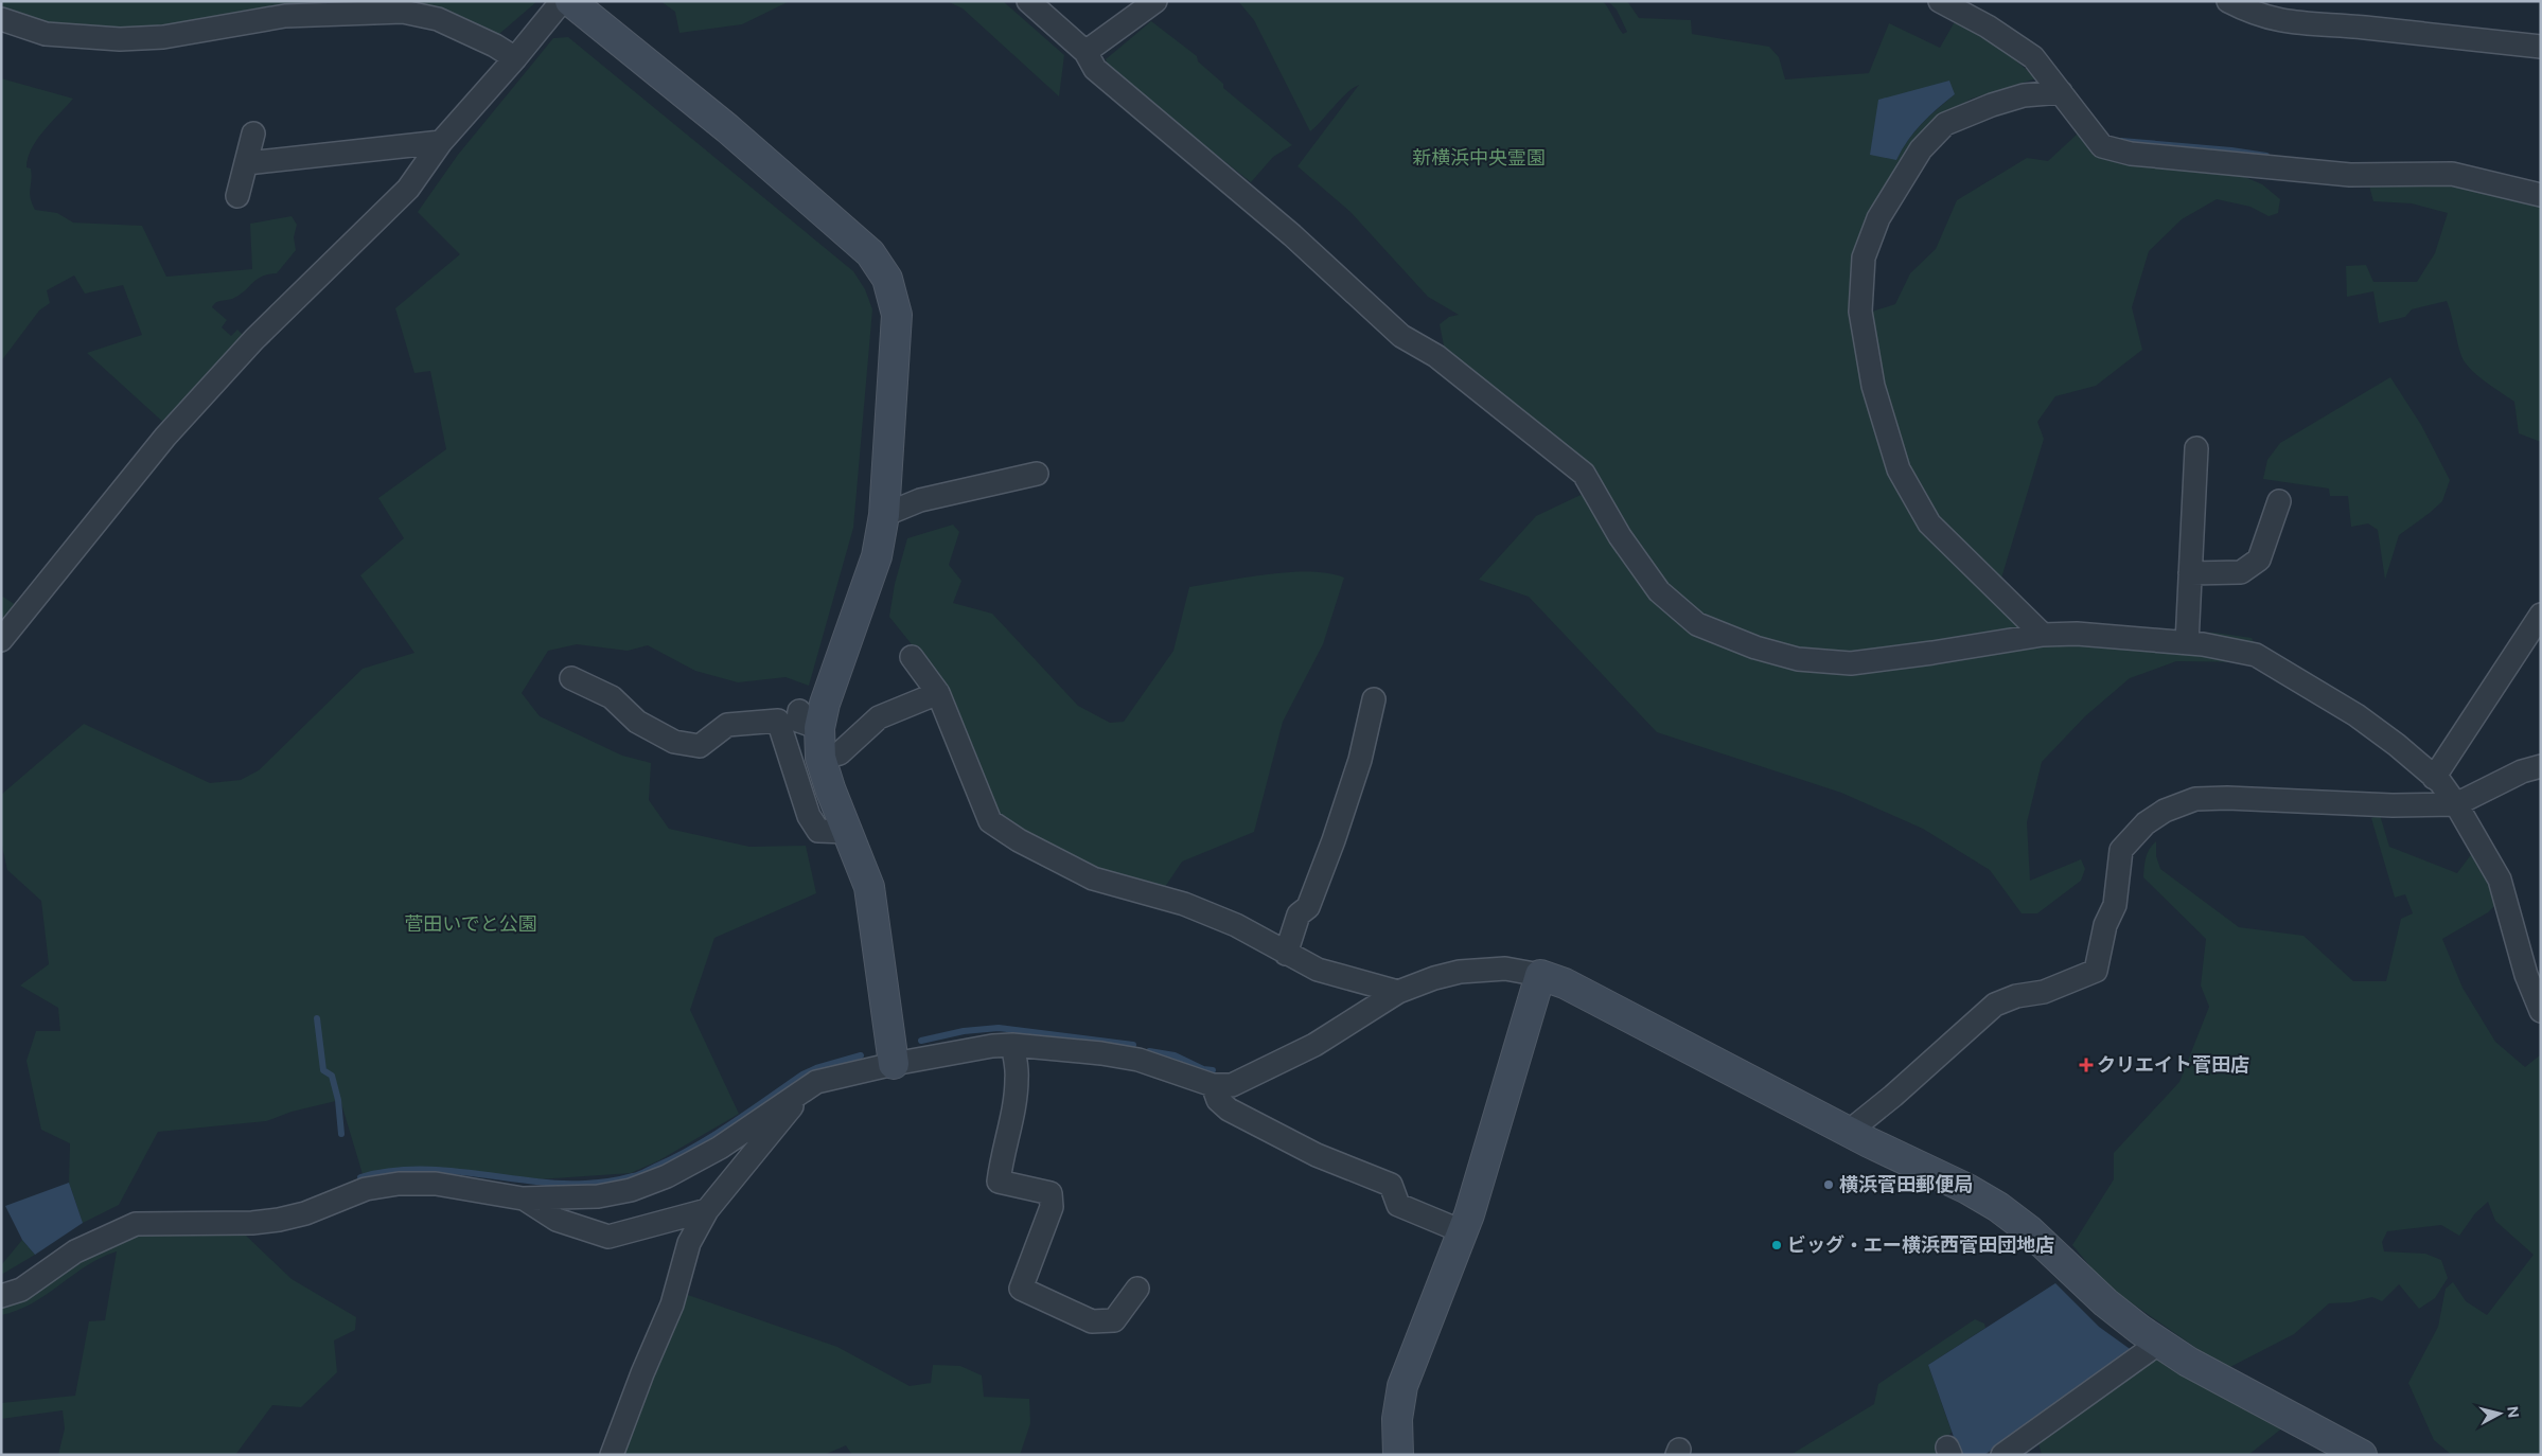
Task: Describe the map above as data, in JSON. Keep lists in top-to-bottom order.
{
  "parks": ["新横浜中央霊園", "菅田いでと公園"],
  "places": {
    "health": ["クリエイト菅田店"],
    "other": ["横浜菅田郵便局", "ビッグ・エー横浜西菅田団地店"]
  },
  "north": "right"
}
